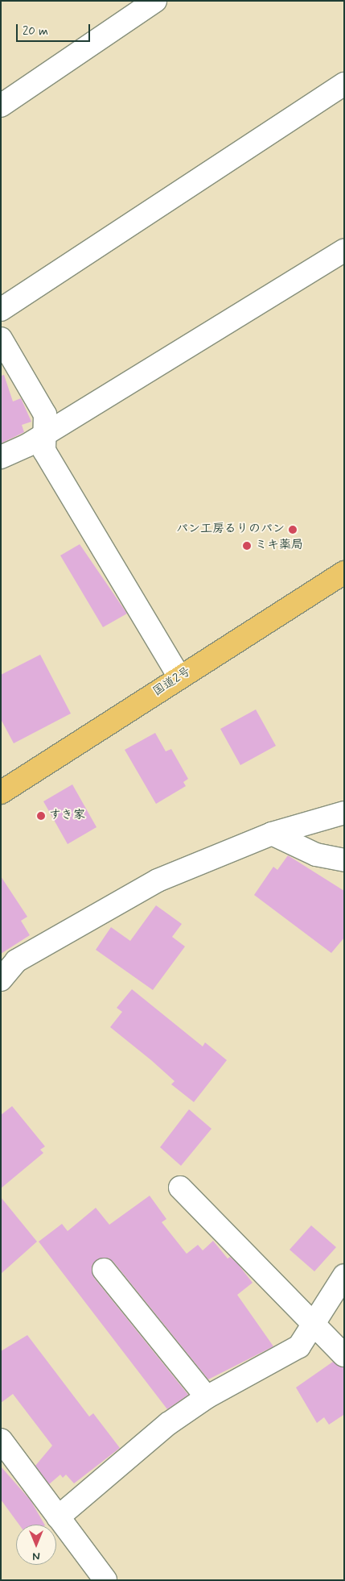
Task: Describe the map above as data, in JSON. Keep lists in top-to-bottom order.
{
  "streets": {
    "highway": ["国道2号"]
  },
  "places": ["パン工房るりのパン", "ミキ薬局", "すき家"],
  "scale_bar": "20 m",
  "north": "bottom"
}
